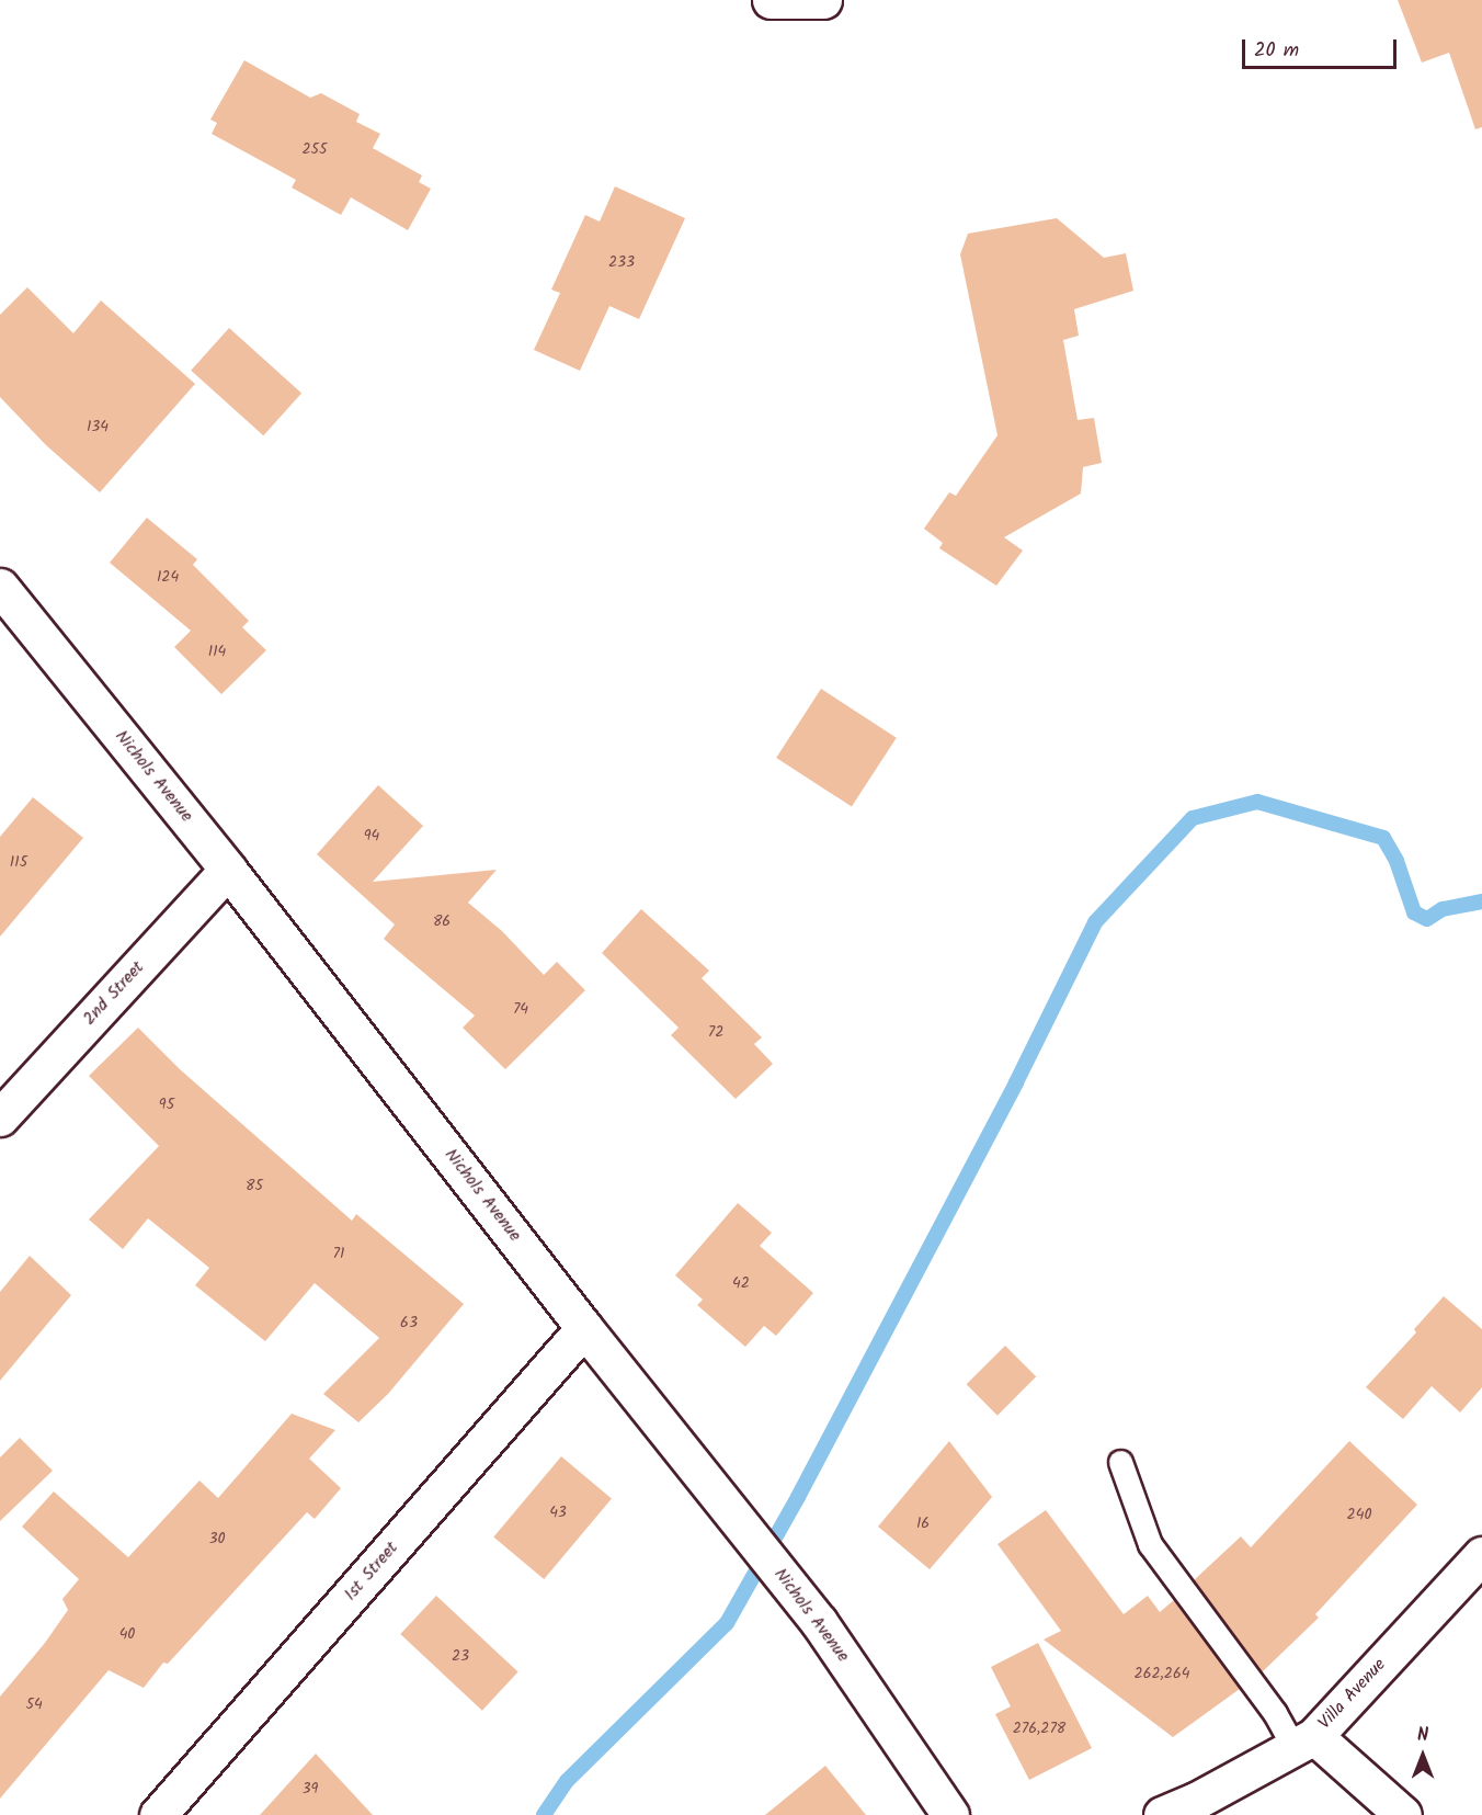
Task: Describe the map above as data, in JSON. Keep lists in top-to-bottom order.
{
  "streets": {
    "street": [
      "Nichols Avenue",
      "2nd Street",
      "1st Street",
      "Villa Avenue"
    ]
  },
  "crossings": [
    ["Nichols Avenue", "2nd Street"],
    ["Nichols Avenue", "1st Street"]
  ],
  "house_numbers": [
    "255",
    "233",
    "134",
    "124",
    "114",
    "94",
    "115",
    "86",
    "74",
    "72",
    "95",
    "85",
    "71",
    "42",
    "63",
    "43",
    "240",
    "16",
    "30",
    "40",
    "23",
    "262,264",
    "54",
    "276,278",
    "39"
  ],
  "scale_bar": "20 m",
  "north": "top"
}
